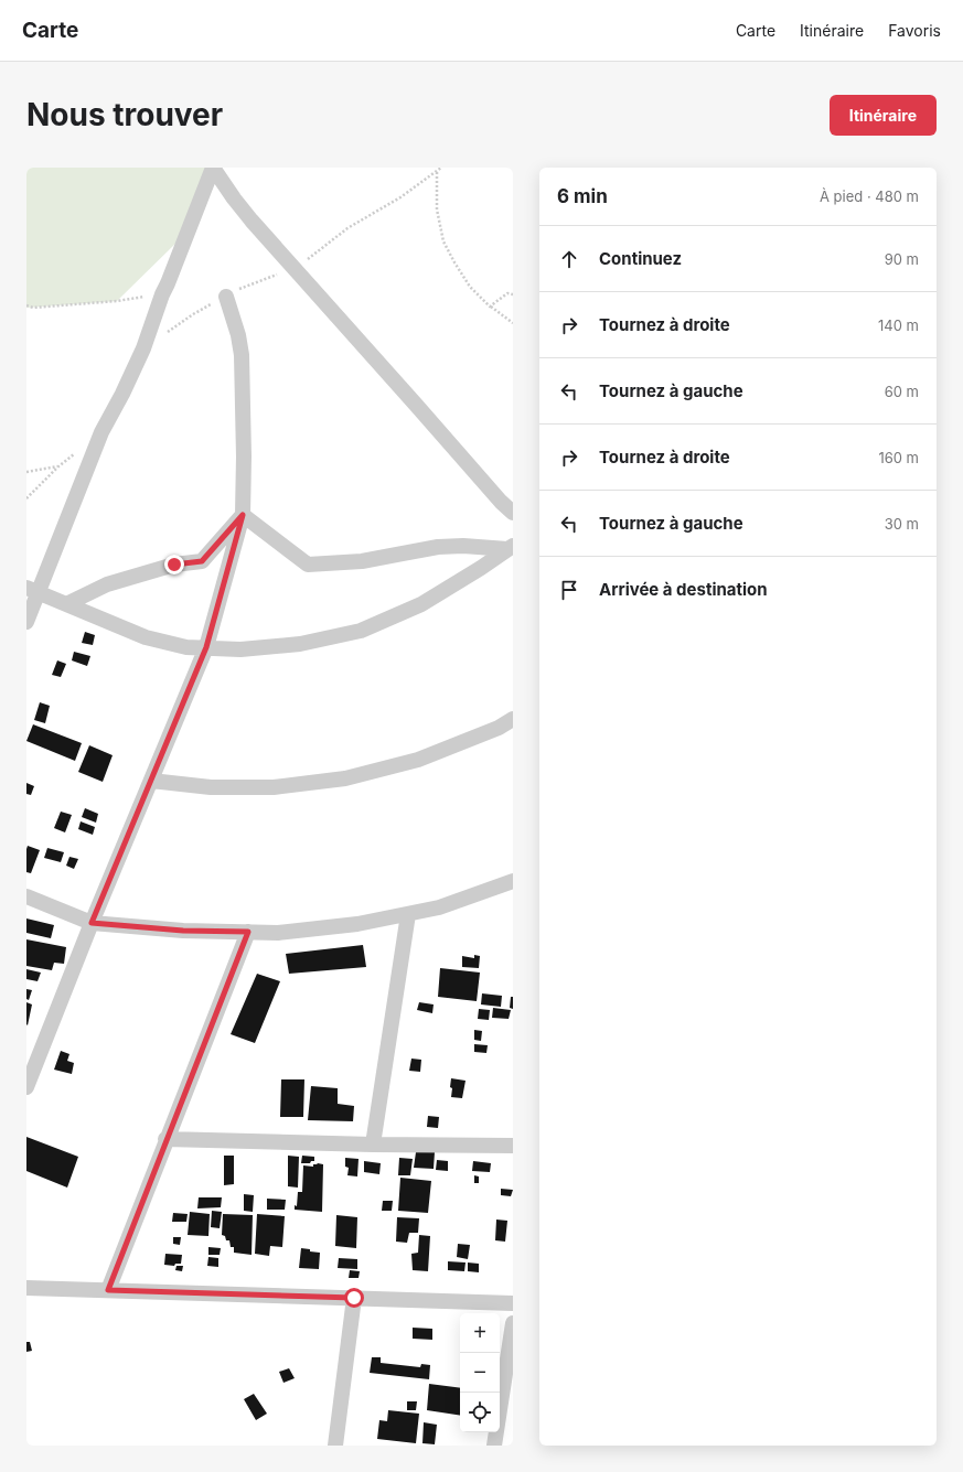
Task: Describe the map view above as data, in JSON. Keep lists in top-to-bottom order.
{
  "page": {
    "header": "Carte",
    "nav": ["Carte", "Itinéraire", "Favoris"],
    "buttons": "Itinéraire",
    "title": "Nous trouver",
    "heading": ["6 min", "À pied · 480 m"],
    "list": [
      ["Continuez", "90 m"],
      ["Tournez à droite", "140 m"],
      ["Tournez à gauche", "60 m"],
      ["Tournez à droite", "160 m"],
      ["Tournez à gauche", "30 m"],
      "Arrivée à destination"
    ],
    "map_buttons": ["+", "−"]
  }
}
